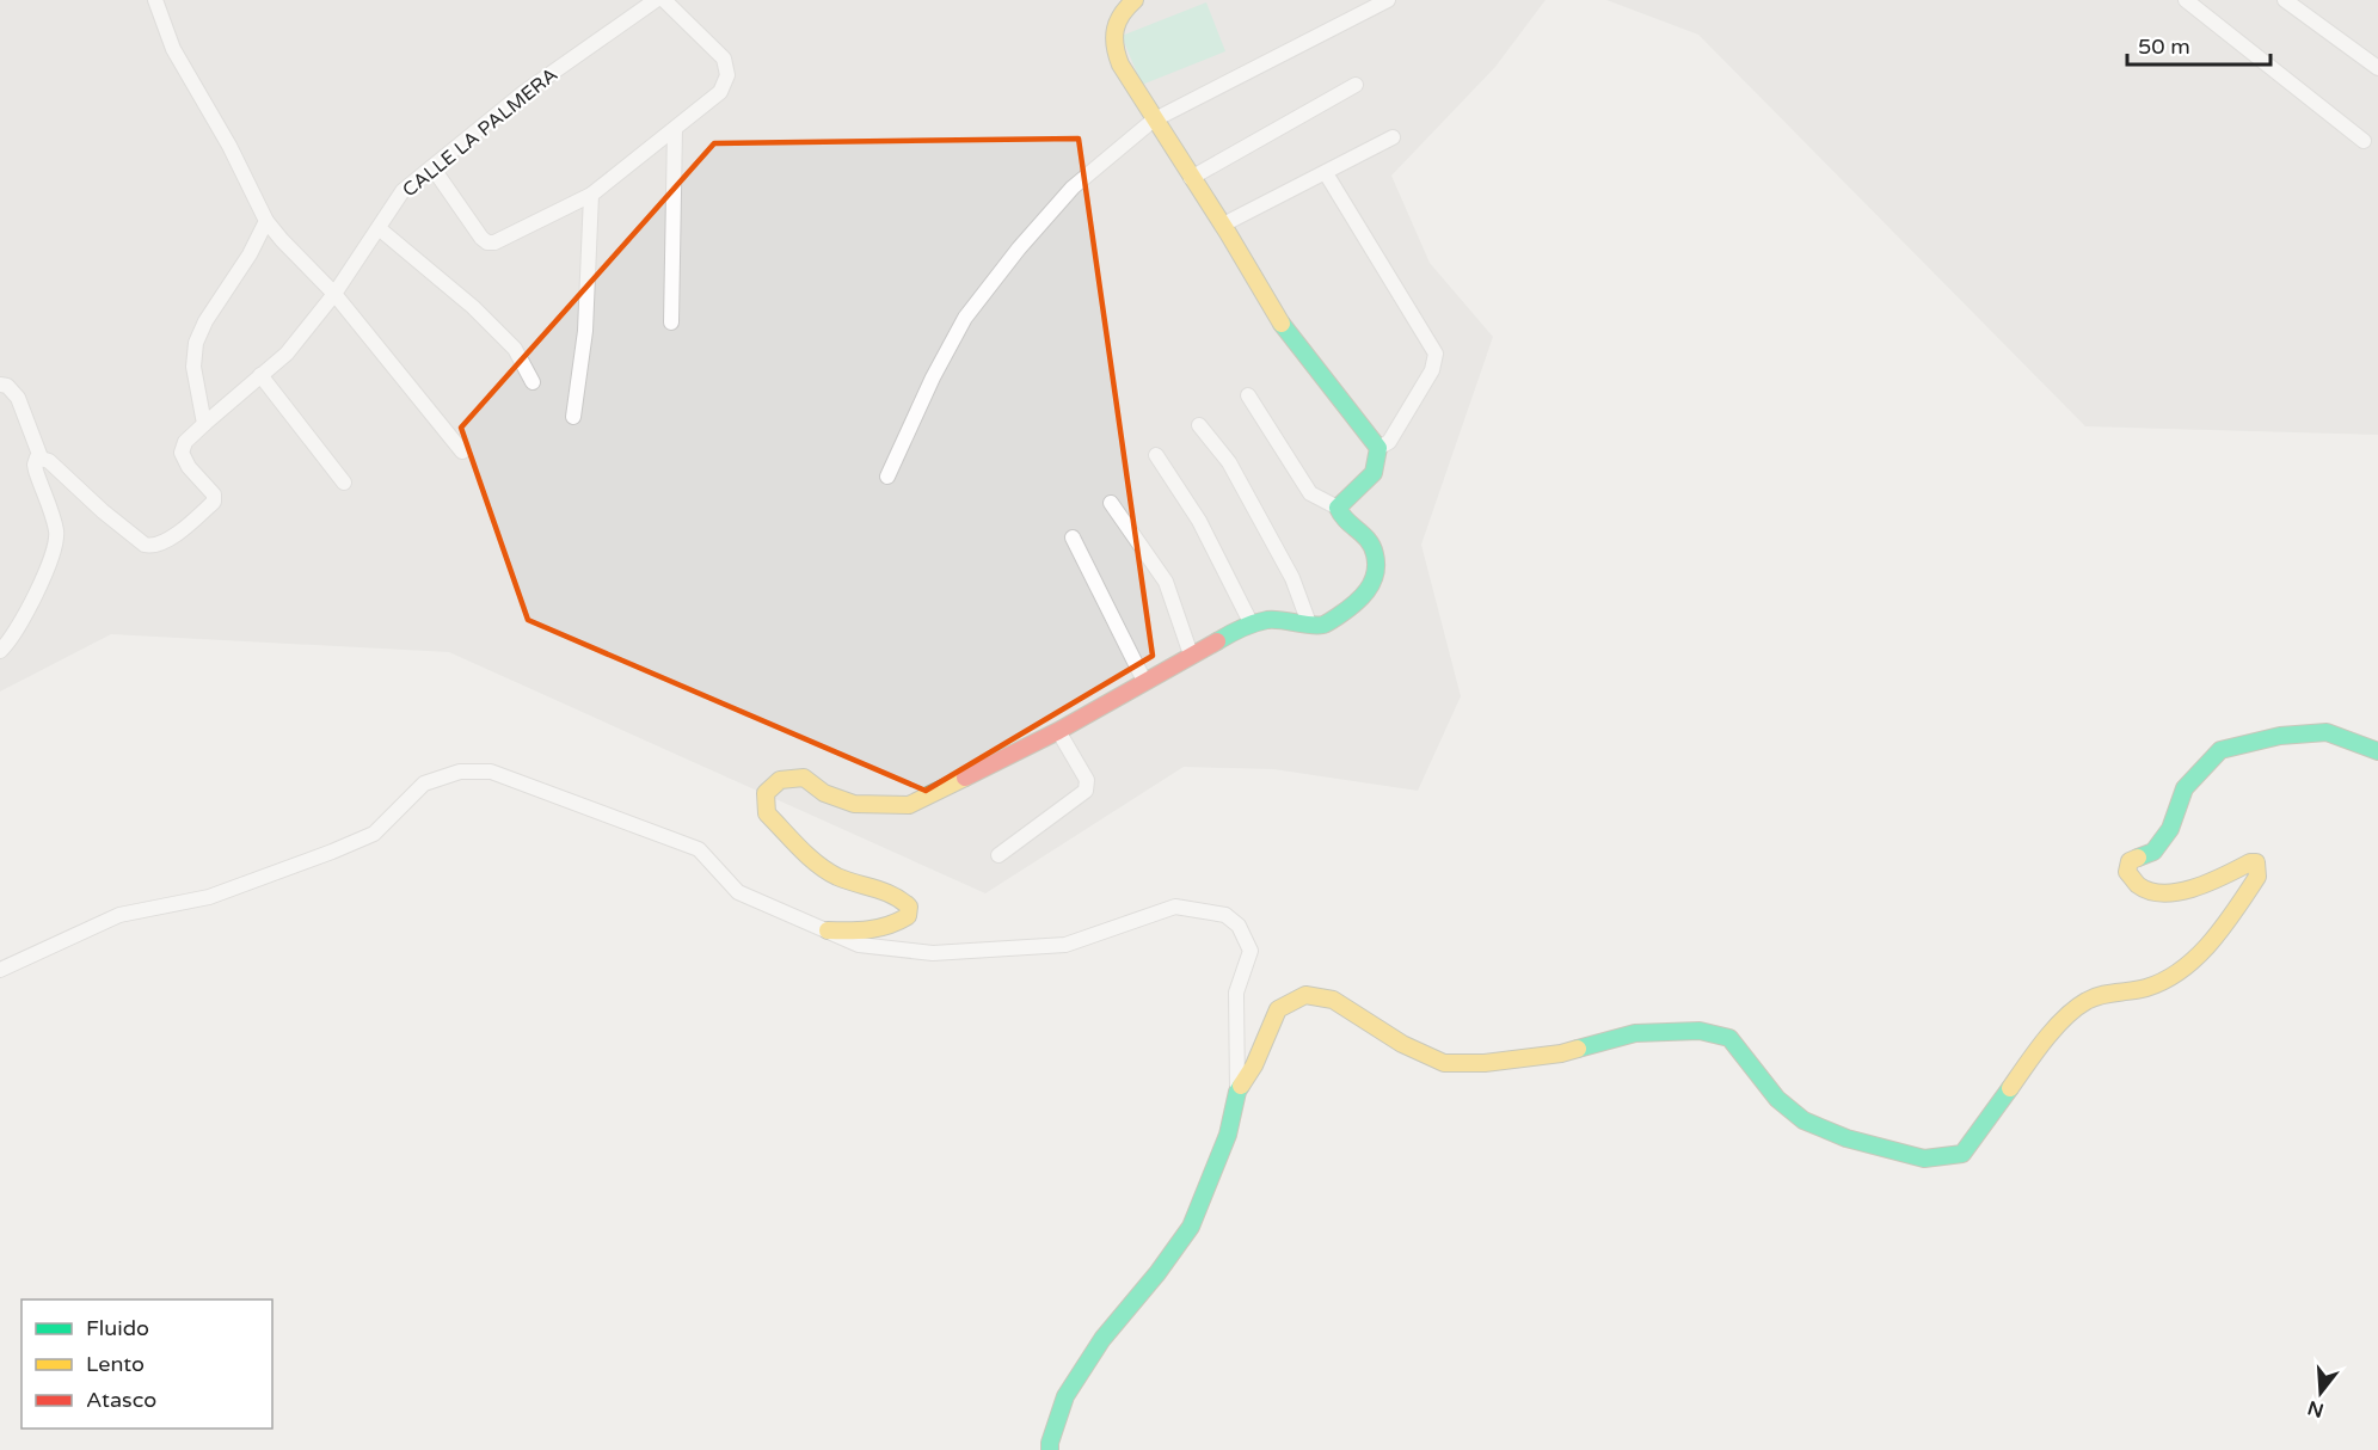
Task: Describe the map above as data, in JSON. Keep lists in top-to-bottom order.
{
  "streets": {
    "street": ["CALLE LA PALMERA"]
  },
  "legend": ["Fluido", "Lento", "Atasco"],
  "scale_bar": "50 m",
  "north": "bottom"
}
